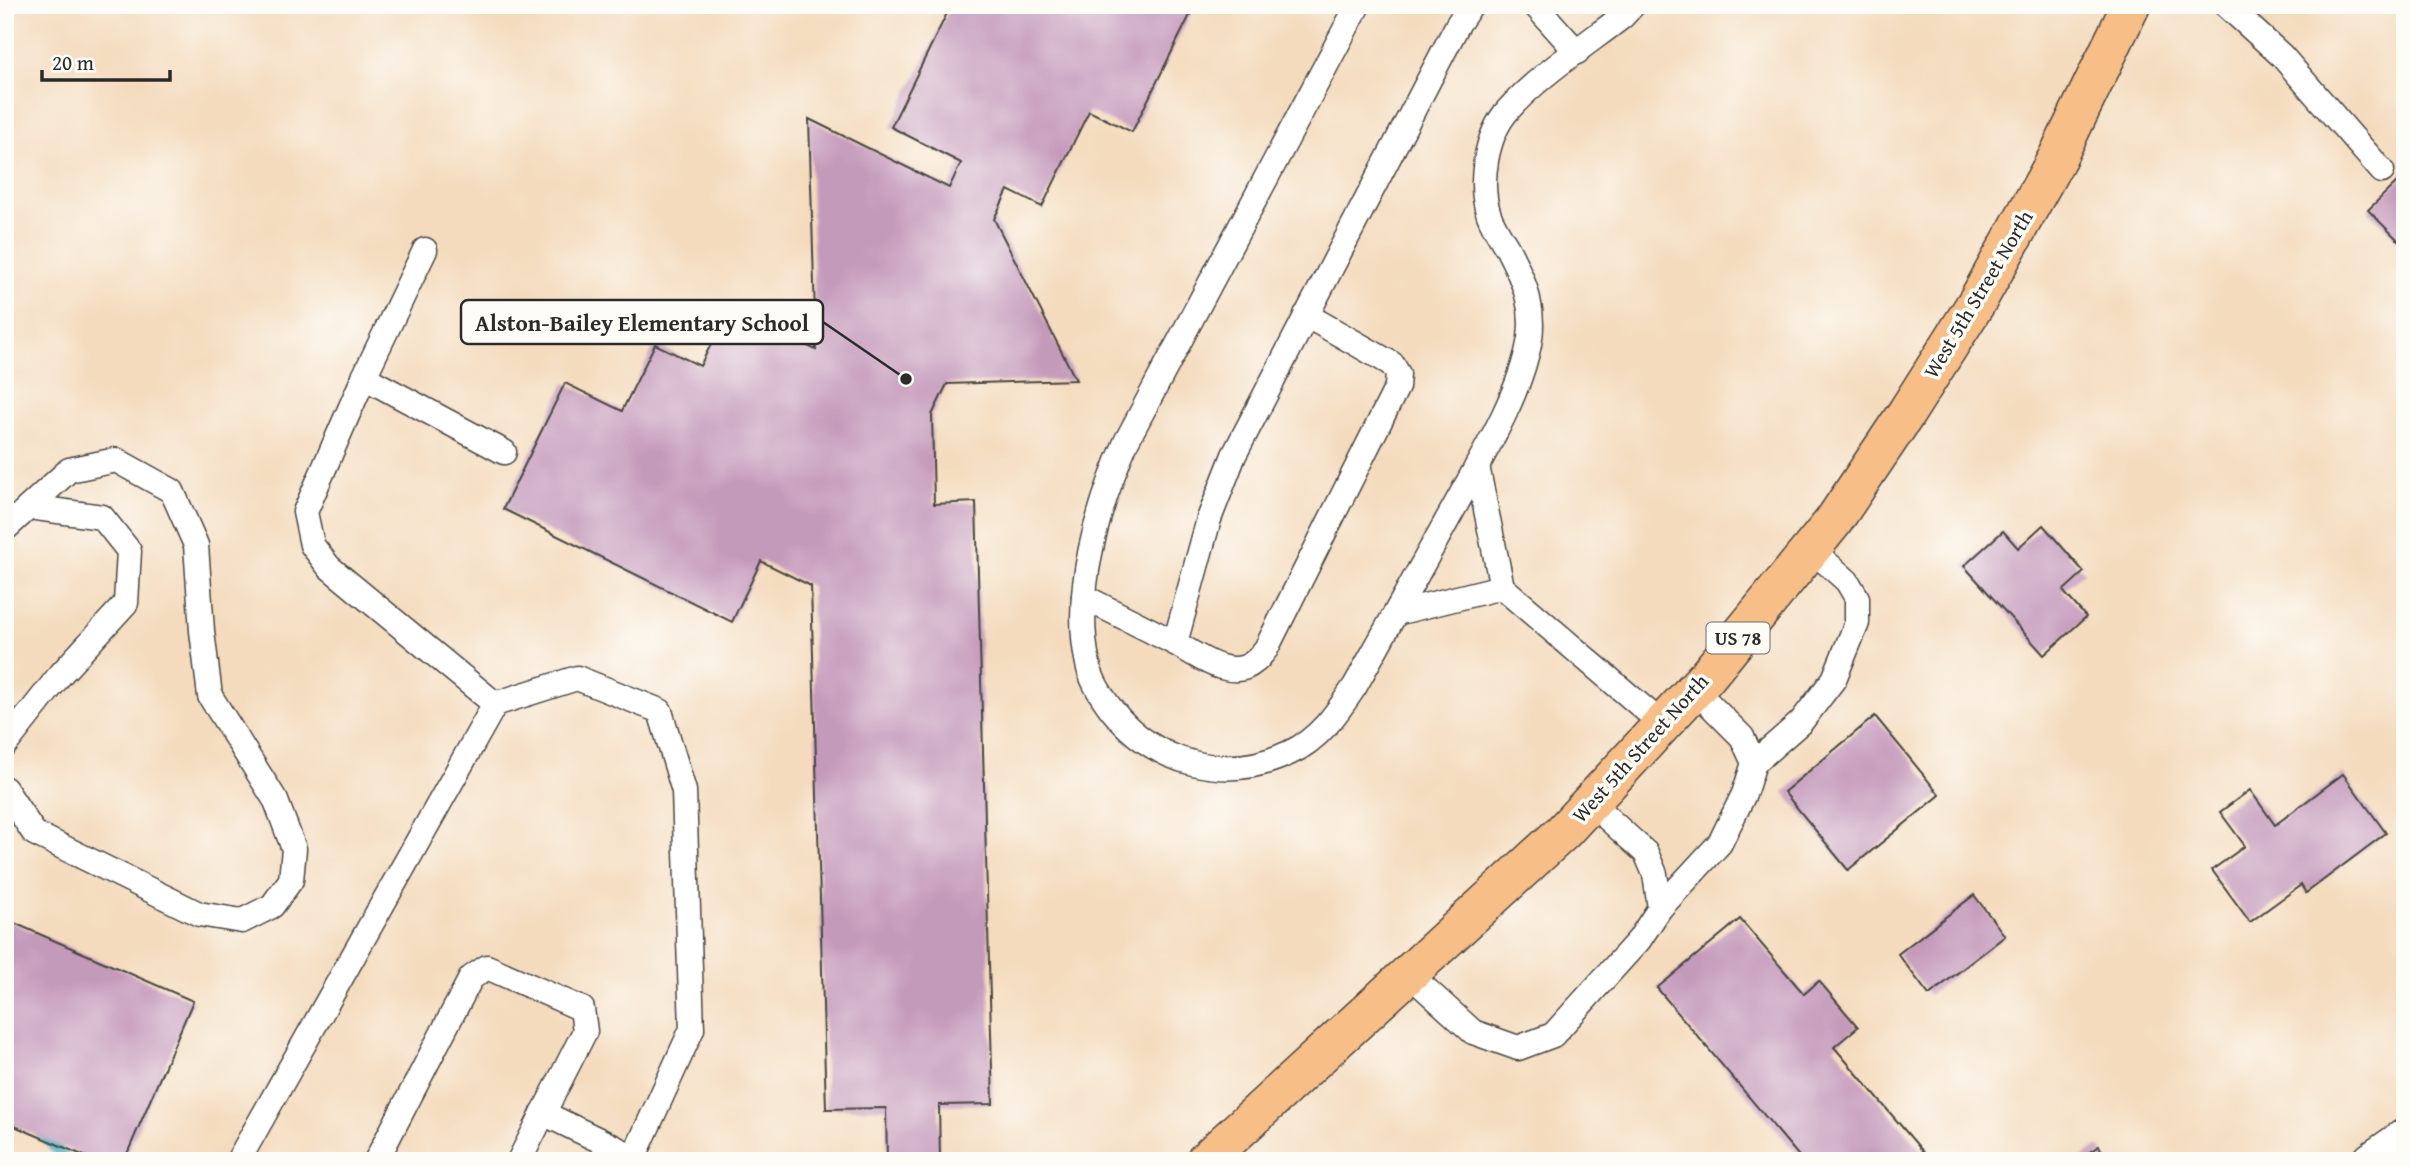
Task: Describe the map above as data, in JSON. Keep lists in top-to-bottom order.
{
  "streets": {
    "main road": ["West 5th Street North", "US 78"]
  },
  "places": ["Alston-Bailey Elementary School"],
  "scale_bar": "20 m"
}
